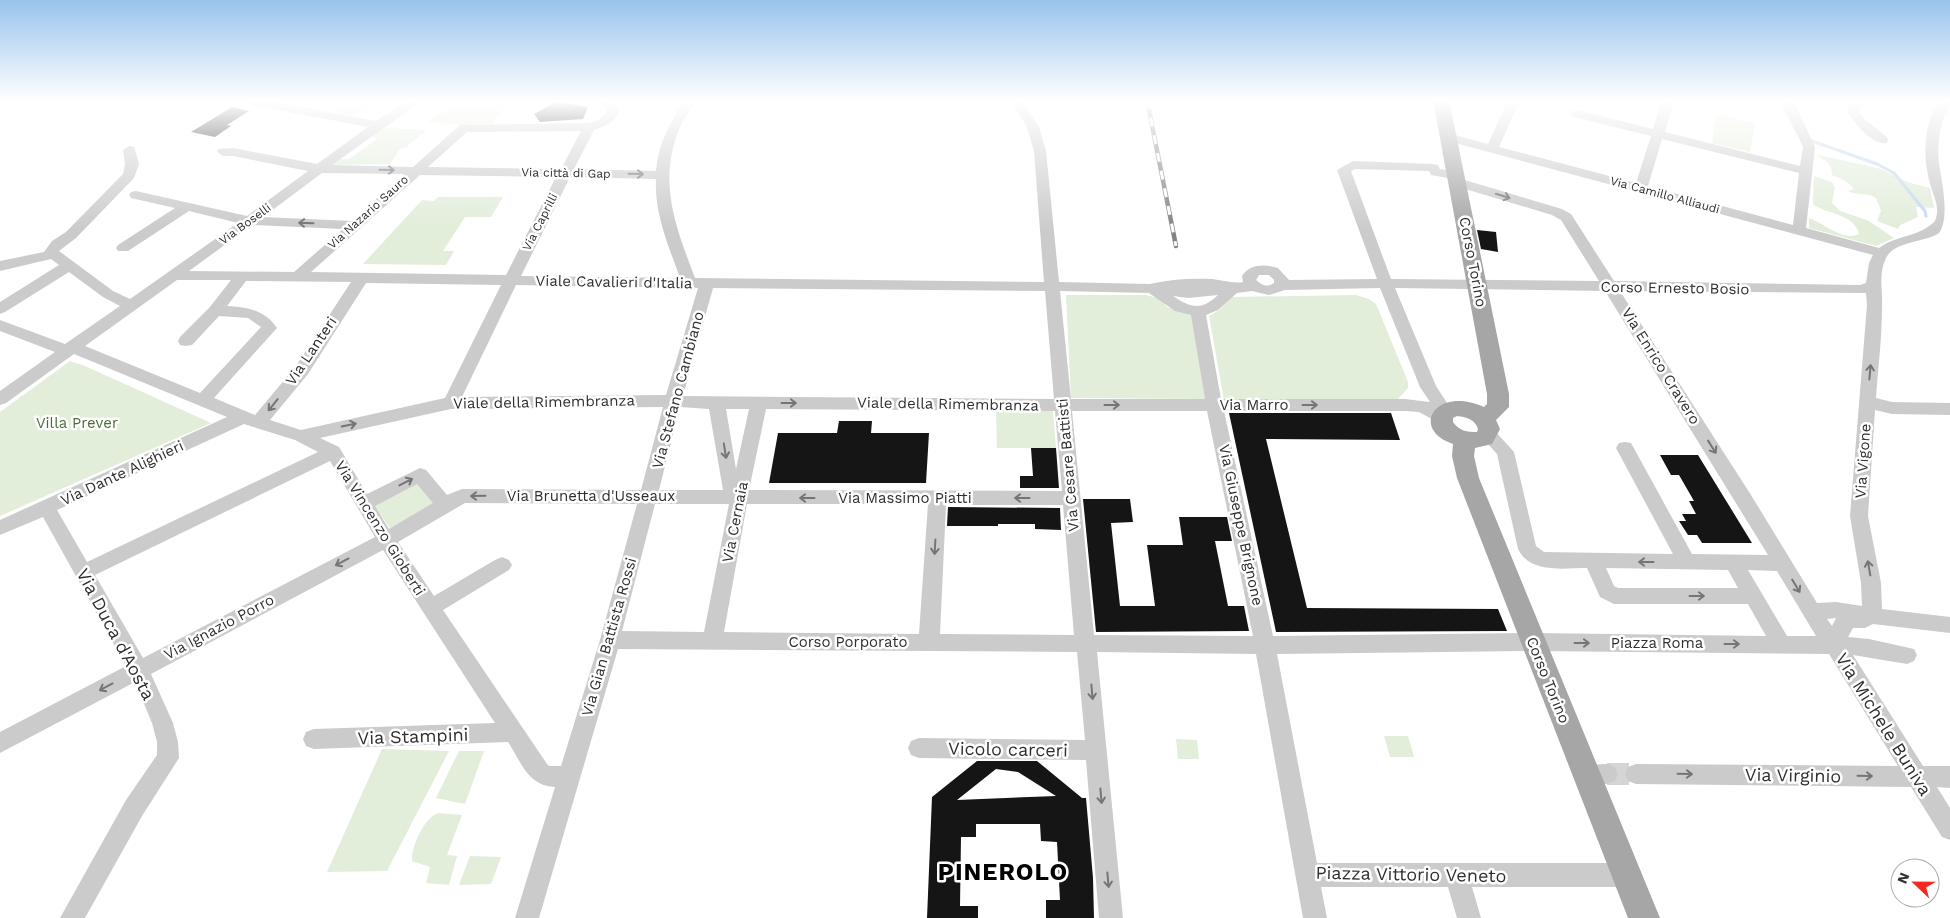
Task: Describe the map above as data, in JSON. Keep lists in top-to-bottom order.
{
  "streets": {
    "main road": ["Corso Torino"],
    "street": [
      "Via città di Gap",
      "Via Camillo Alliaudi",
      "Via Nazario Sauro",
      "Via Caprilli",
      "Via Boselli",
      "Viale Cavalieri d'Italia",
      "Corso Ernesto Bosio",
      "Via Lanteri",
      "Via Enrico Cravero",
      "Via Stefano Cambiano",
      "Viale della Rimembranza",
      "Via Marro",
      "Via Vigone",
      "Via Cesare Battisti",
      "Via Dante Alighieri",
      "Via Brunetta d'Usseaux",
      "Via Massimo Piatti",
      "Via Cernaia",
      "Via Giuseppe Brignone",
      "Via Vincenzo Gioberti",
      "Via Ignazio Porro",
      "Via Duca d'Aosta",
      "Via Gian Battista Rossi",
      "Corso Porporato",
      "Piazza Roma",
      "Via Michele Buniva",
      "Via Stampini",
      "Vicolo carceri",
      "Via Virginio",
      "Piazza Vittorio Veneto"
    ]
  },
  "crossings": [
    ["Via città di Gap", "Via Nazario Sauro"],
    ["Via città di Gap", "Via Caprilli"],
    ["Via città di Gap", "Via Boselli"],
    ["Via Camillo Alliaudi", "Via Vigone"],
    ["Via Nazario Sauro", "Viale Cavalieri d'Italia"],
    ["Via Caprilli", "Viale Cavalieri d'Italia"],
    ["Via Caprilli", "Viale della Rimembranza"],
    ["Via Boselli", "Viale Cavalieri d'Italia"],
    ["Corso Torino", "Corso Ernesto Bosio"],
    ["Corso Torino", "Via Enrico Cravero"],
    ["Corso Torino", "Piazza Roma"],
    ["Corso Torino", "Piazza Vittorio Veneto"],
    ["Viale Cavalieri d'Italia", "Corso Ernesto Bosio"],
    ["Viale Cavalieri d'Italia", "Via Lanteri"],
    ["Viale Cavalieri d'Italia", "Via Stefano Cambiano"],
    ["Viale Cavalieri d'Italia", "Via Cesare Battisti"],
    ["Corso Ernesto Bosio", "Via Enrico Cravero"],
    ["Corso Ernesto Bosio", "Via Vigone"],
    ["Via Lanteri", "Via Dante Alighieri"],
    ["Via Enrico Cravero", "Via Michele Buniva"],
    ["Via Stefano Cambiano", "Viale della Rimembranza"],
    ["Via Stefano Cambiano", "Via Brunetta d'Usseaux"],
    ["Via Stefano Cambiano", "Via Gian Battista Rossi"],
    ["Viale della Rimembranza", "Via Marro"],
    ["Viale della Rimembranza", "Via Cesare Battisti"],
    ["Viale della Rimembranza", "Via Cernaia"],
    ["Viale della Rimembranza", "Via Vincenzo Gioberti"],
    ["Via Marro", "Via Cesare Battisti"],
    ["Via Marro", "Via Giuseppe Brignone"],
    ["Via Cesare Battisti", "Via Massimo Piatti"],
    ["Via Cesare Battisti", "Corso Porporato"],
    ["Via Dante Alighieri", "Via Duca d'Aosta"],
    ["Via Brunetta d'Usseaux", "Via Massimo Piatti"],
    ["Via Brunetta d'Usseaux", "Via Cernaia"],
    ["Via Brunetta d'Usseaux", "Via Vincenzo Gioberti"],
    ["Via Brunetta d'Usseaux", "Via Ignazio Porro"],
    ["Via Brunetta d'Usseaux", "Via Gian Battista Rossi"],
    ["Via Massimo Piatti", "Via Cernaia"],
    ["Via Cernaia", "Corso Porporato"],
    ["Via Giuseppe Brignone", "Piazza Vittorio Veneto"],
    ["Via Vincenzo Gioberti", "Via Ignazio Porro"],
    ["Via Vincenzo Gioberti", "Via Gian Battista Rossi"],
    ["Via Vincenzo Gioberti", "Via Stampini"],
    ["Via Ignazio Porro", "Via Duca d'Aosta"],
    ["Via Gian Battista Rossi", "Corso Porporato"],
    ["Piazza Roma", "Via Michele Buniva"],
    ["Via Michele Buniva", "Via Virginio"]
  ],
  "one_way": [
    "Via città di Gap",
    "Viale della Rimembranza",
    "Via Marro",
    "Via Vigone",
    "Via Brunetta d'Usseaux",
    "Via Massimo Piatti",
    "Via Virginio"
  ],
  "districts": ["PINEROLO"],
  "parks": ["Villa Prever"],
  "north": "left"
}
